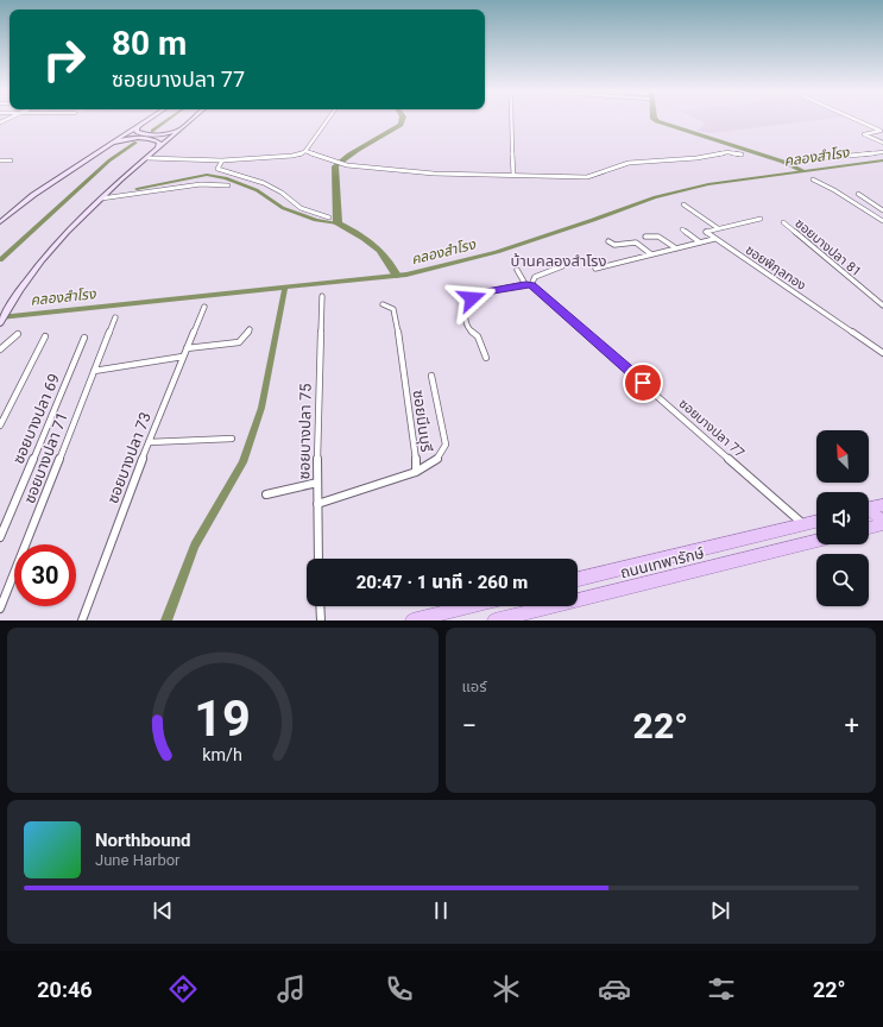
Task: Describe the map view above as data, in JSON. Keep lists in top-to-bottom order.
{
  "streets": {
    "main road": ["ถนนเทพารักษ์"],
    "street": [
      "ซอยบางปลา 81",
      "ซอยพิกุลทอง",
      "ซอยบางปลา 69",
      "ซอยมีนบุรี",
      "ซอยบางปลา 77",
      "ซอยบางปลา 75",
      "ซอยบางปลา 71",
      "ซอยบางปลา 73"
    ]
  },
  "crossings": [
    ["ซอยมีนบุรี", "ซอยบางปลา 75"],
    ["ซอยบางปลา 77", "ถนนเทพารักษ์"]
  ],
  "districts": ["บ้านคลองสำโรง"],
  "water": ["คลองสำโรง"],
  "north": "top left",
  "page": {
    "turn": ["80 m", "ซอยบางปลา 77"],
    "limit": "30",
    "trip": "20:47 · 1 นาที · 260 m",
    "tile": "แอร์",
    "heat": ["−", "22°", "+"],
    "song": ["Northbound", "June Harbor"],
    "tabs": ["20:46", "22°"],
    "gauge": ["19", "km/h"]
  }
}
